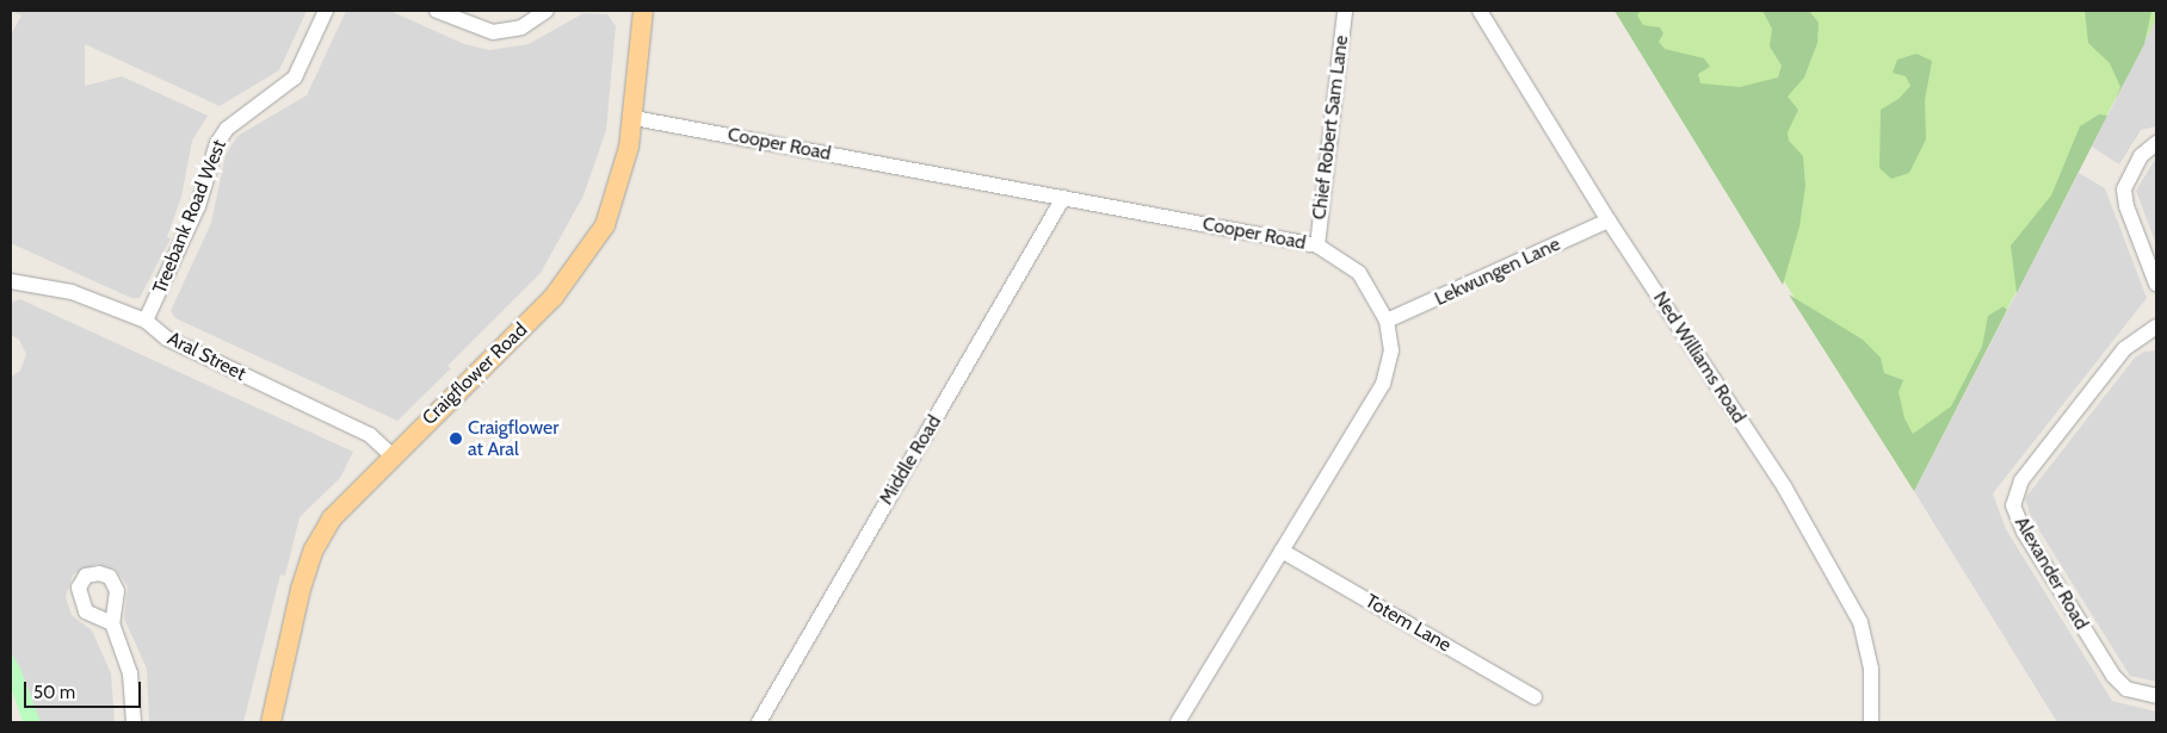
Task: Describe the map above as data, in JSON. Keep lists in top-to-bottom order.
{
  "streets": {
    "main road": ["Craigflower Road"],
    "street": [
      "Chief Robert Sam Lane",
      "Cooper Road",
      "Treebank Road West",
      "Lekwungen Lane",
      "Aral Street",
      "Ned Williams Road",
      "Middle Road",
      "Alexander Road",
      "Totem Lane"
    ]
  },
  "crossings": [
    ["Chief Robert Sam Lane", "Cooper Road"],
    ["Cooper Road", "Lekwungen Lane"],
    ["Cooper Road", "Craigflower Road"],
    ["Cooper Road", "Middle Road"],
    ["Cooper Road", "Totem Lane"],
    ["Treebank Road West", "Aral Street"],
    ["Lekwungen Lane", "Ned Williams Road"],
    ["Aral Street", "Craigflower Road"]
  ],
  "places": ["Craigflower at Aral"],
  "scale_bar": "50 m"
}
